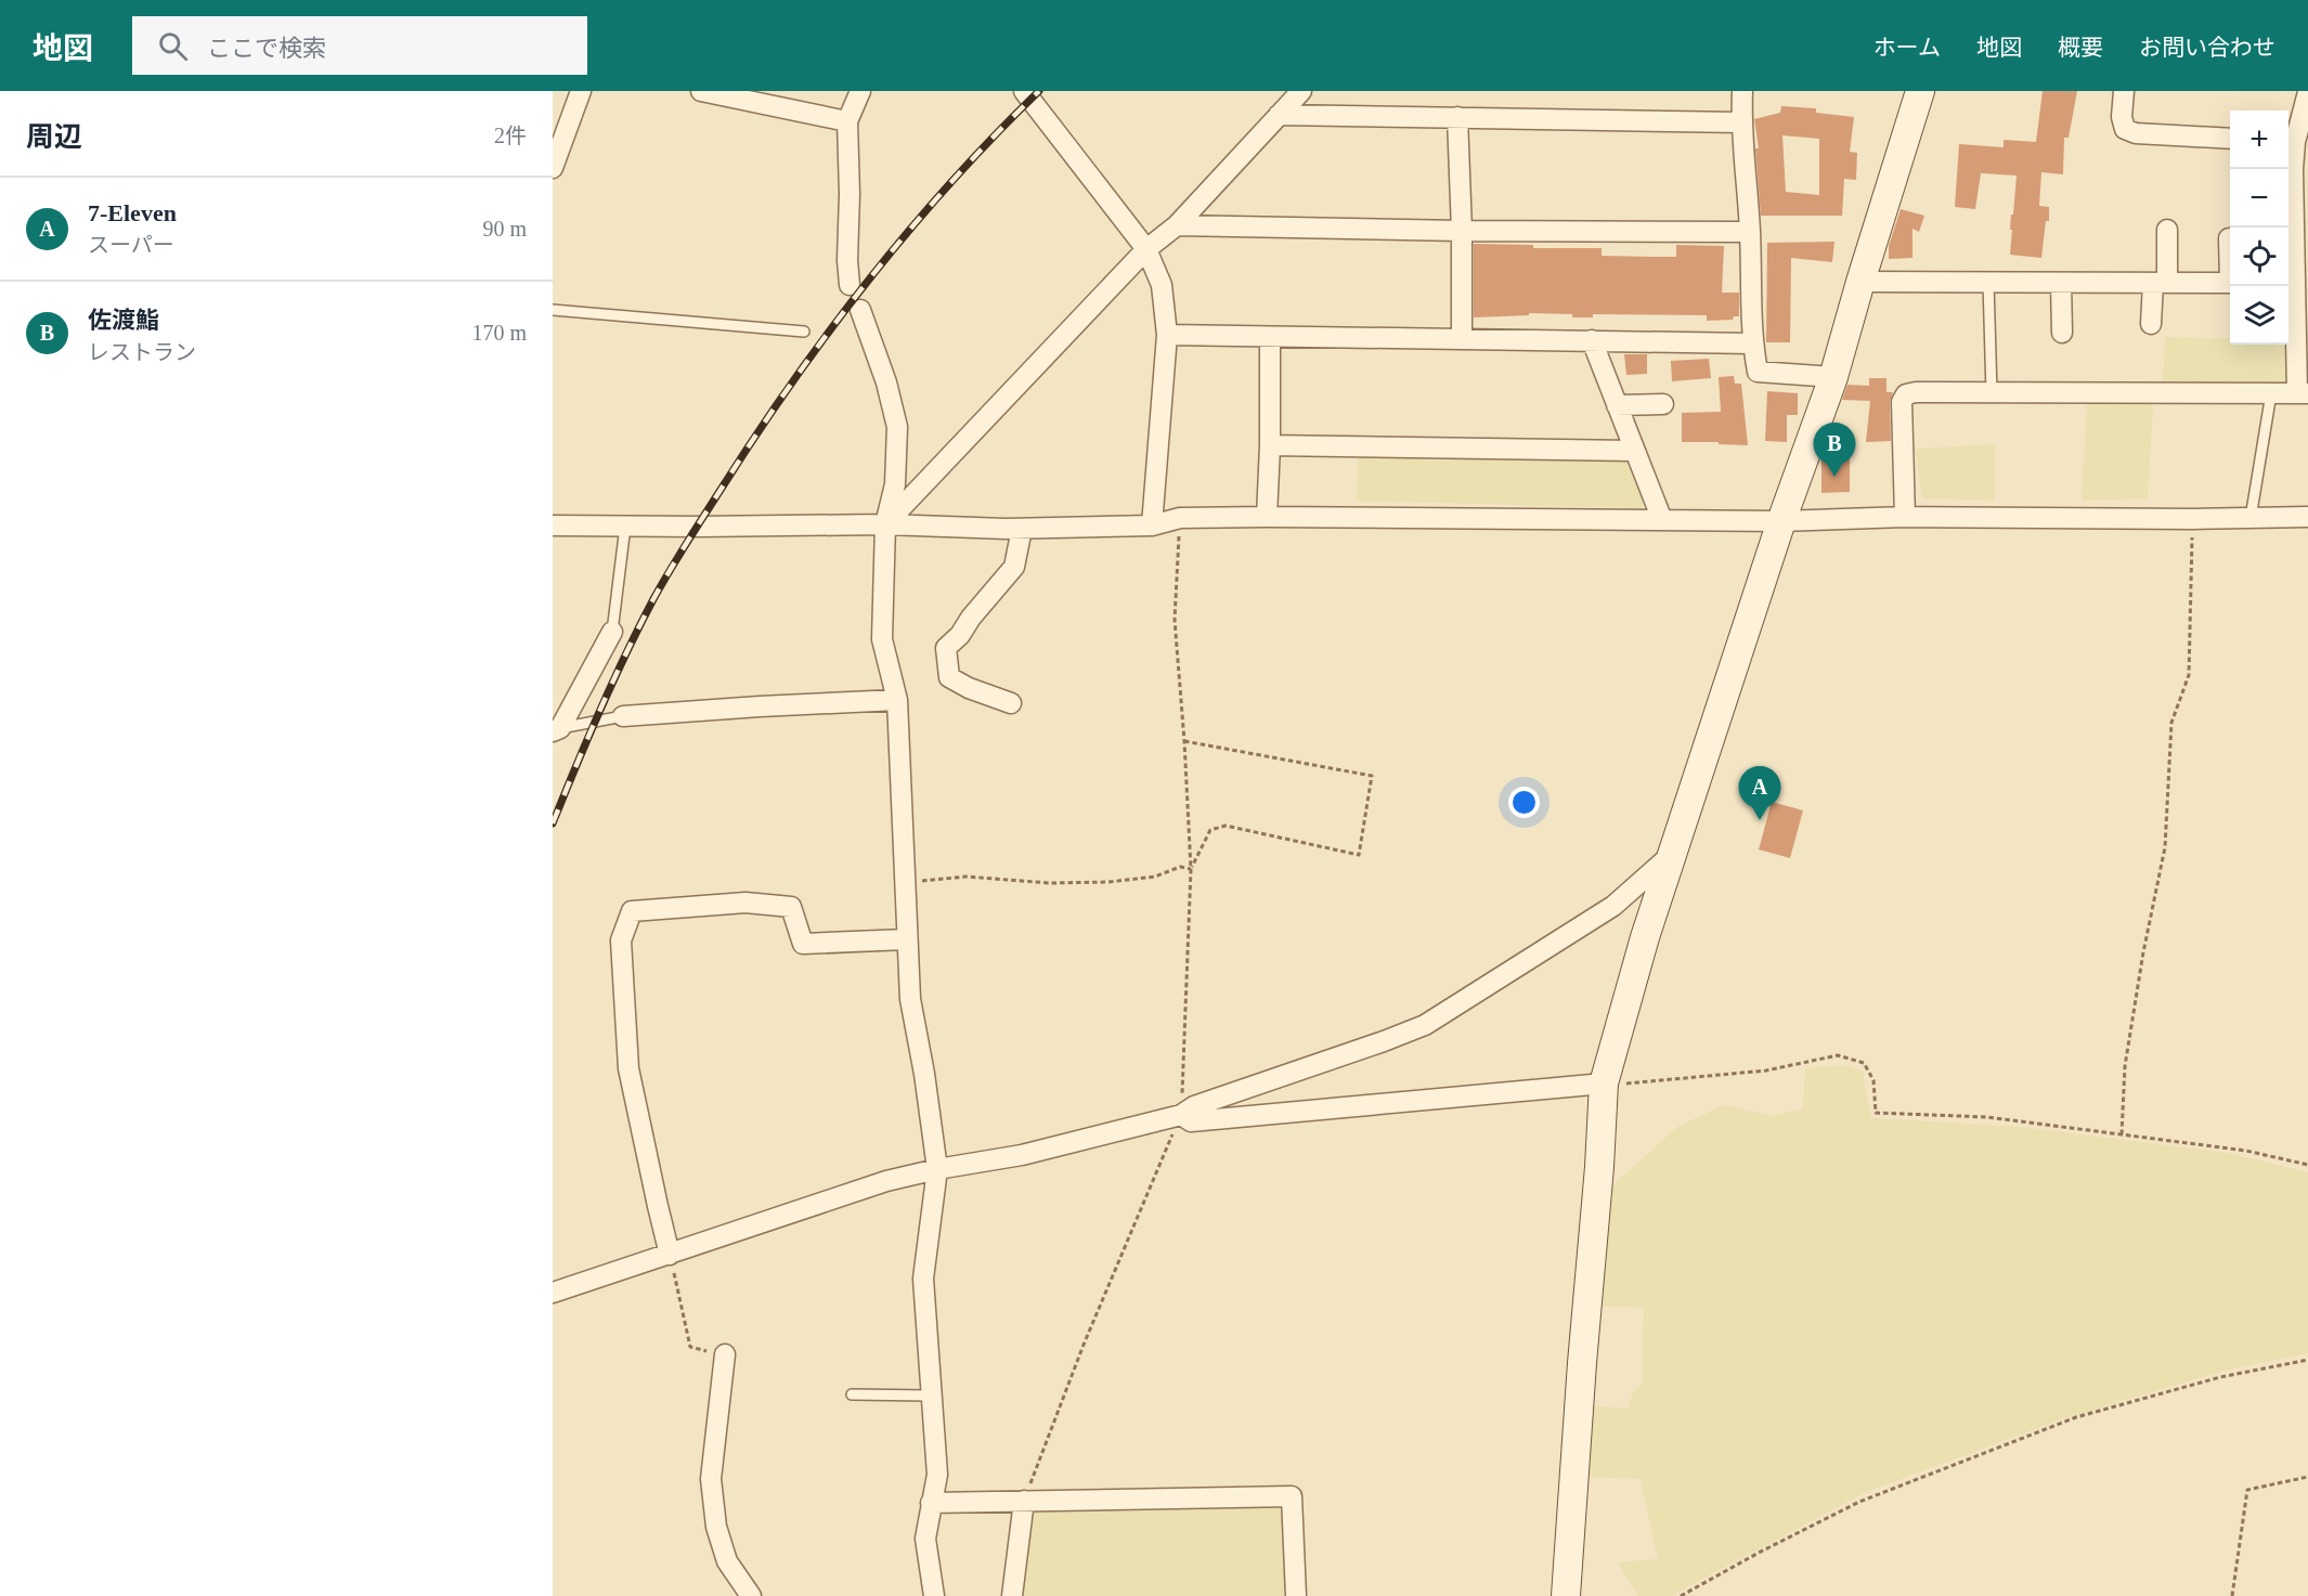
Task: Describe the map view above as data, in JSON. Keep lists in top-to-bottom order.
{
  "page": {
    "header": "地図",
    "search": "ここで検索",
    "nav": [
      "ホーム",
      "地図",
      "概要",
      "お問い合わせ"
    ],
    "heading": ["周辺", "2件"],
    "map_buttons": ["+", "−"],
    "list": [
      {
        "mark": "A",
        "name": "7-Eleven",
        "note": "スーパー",
        "value": "90 m"
      },
      {
        "mark": "B",
        "name": "佐渡鮨",
        "note": "レストラン",
        "value": "170 m"
      }
    ],
    "pins": ["B", "A"]
  }
}
